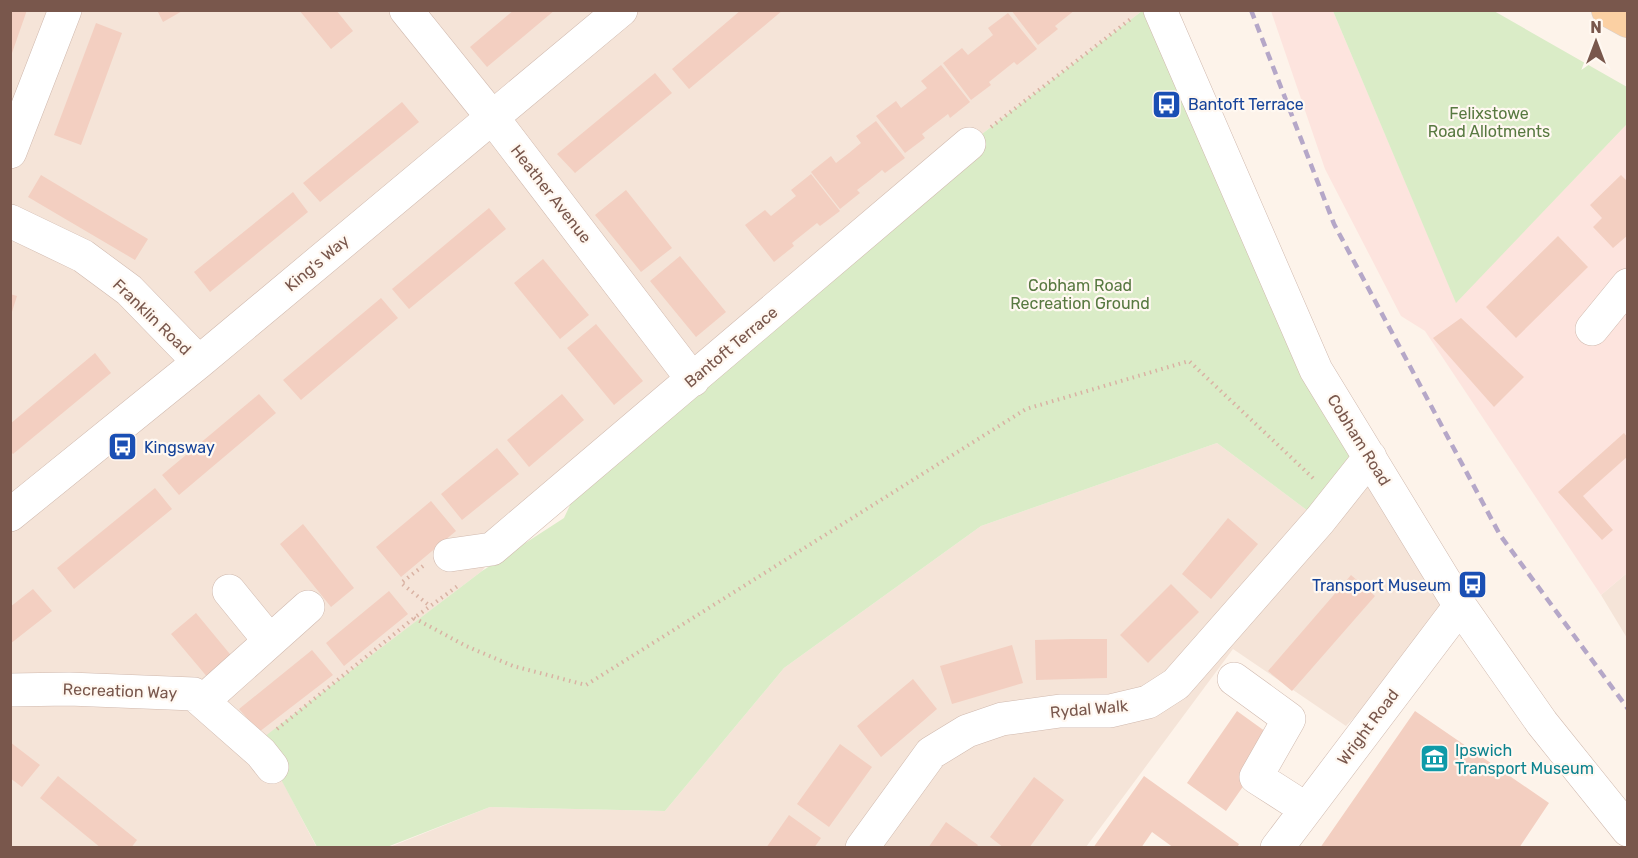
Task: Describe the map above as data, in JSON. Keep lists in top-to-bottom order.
{
  "streets": {
    "street": [
      "Heather Avenue",
      "King's Way",
      "Franklin Road",
      "Bantoft Terrace",
      "Cobham Road",
      "Recreation Way",
      "Rydal Walk",
      "Wright Road"
    ]
  },
  "crossings": [
    ["Heather Avenue", "King's Way"],
    ["Heather Avenue", "Bantoft Terrace"],
    ["King's Way", "Franklin Road"],
    ["Cobham Road", "Rydal Walk"],
    ["Cobham Road", "Wright Road"]
  ],
  "parks": ["Felixstowe Road Allotments", "Cobham Road Recreation Ground"],
  "places": {
    "bus stop": ["Bantoft Terrace", "Kingsway", "Transport Museum"],
    "museum": ["Ipswich Transport Museum"]
  },
  "north": "top"
}
